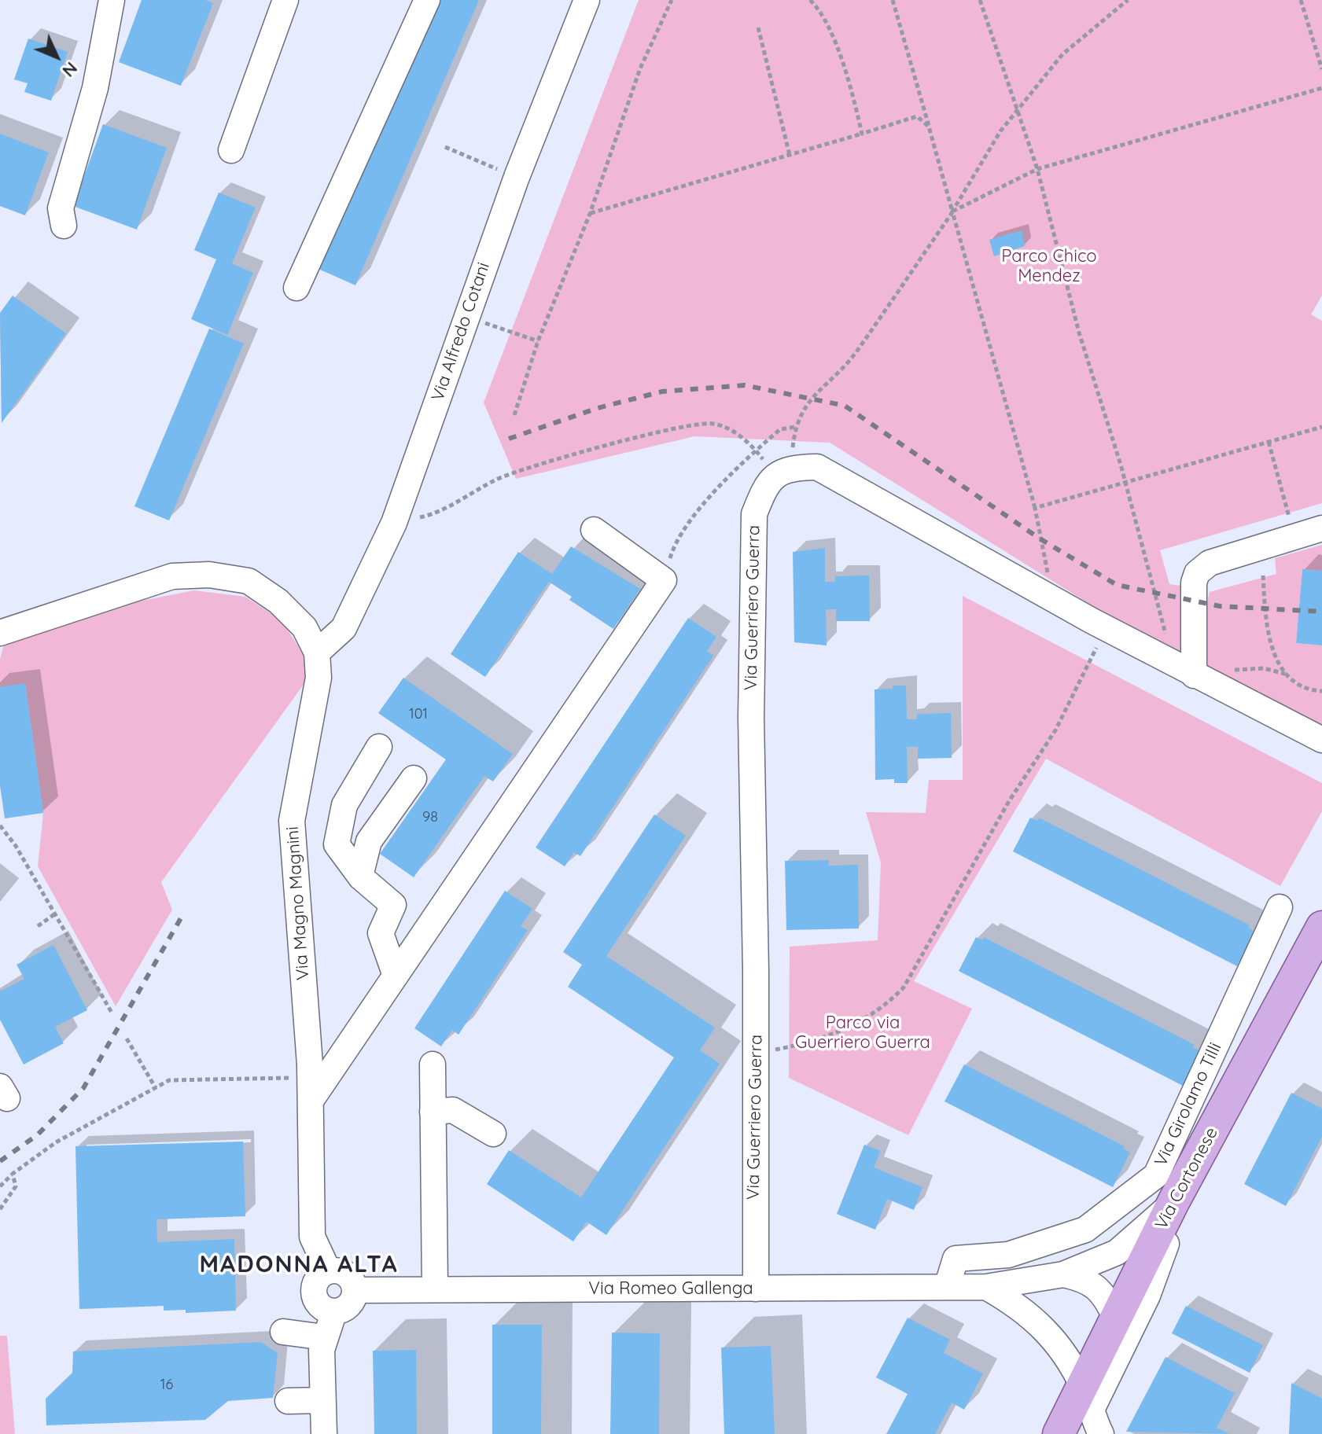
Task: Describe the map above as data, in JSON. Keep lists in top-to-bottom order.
{
  "streets": {
    "main road": ["Via Cortonese"],
    "street": [
      "Via Alfredo Cotani",
      "Via Guerriero Guerra",
      "Via Magno Magnini",
      "Via Girolamo Tilli",
      "Via Romeo Gallenga"
    ]
  },
  "crossings": [
    ["Via Alfredo Cotani", "Via Magno Magnini"],
    ["Via Guerriero Guerra", "Via Romeo Gallenga"],
    ["Via Magno Magnini", "Via Romeo Gallenga"],
    ["Via Girolamo Tilli", "Via Romeo Gallenga"],
    ["Via Cortonese", "Via Romeo Gallenga"]
  ],
  "districts": ["MADONNA ALTA"],
  "parks": ["Parco Chico Mendez", "Parco via Guerriero Guerra"],
  "house_numbers": ["101", "98", "16"],
  "north": "bottom right"
}
